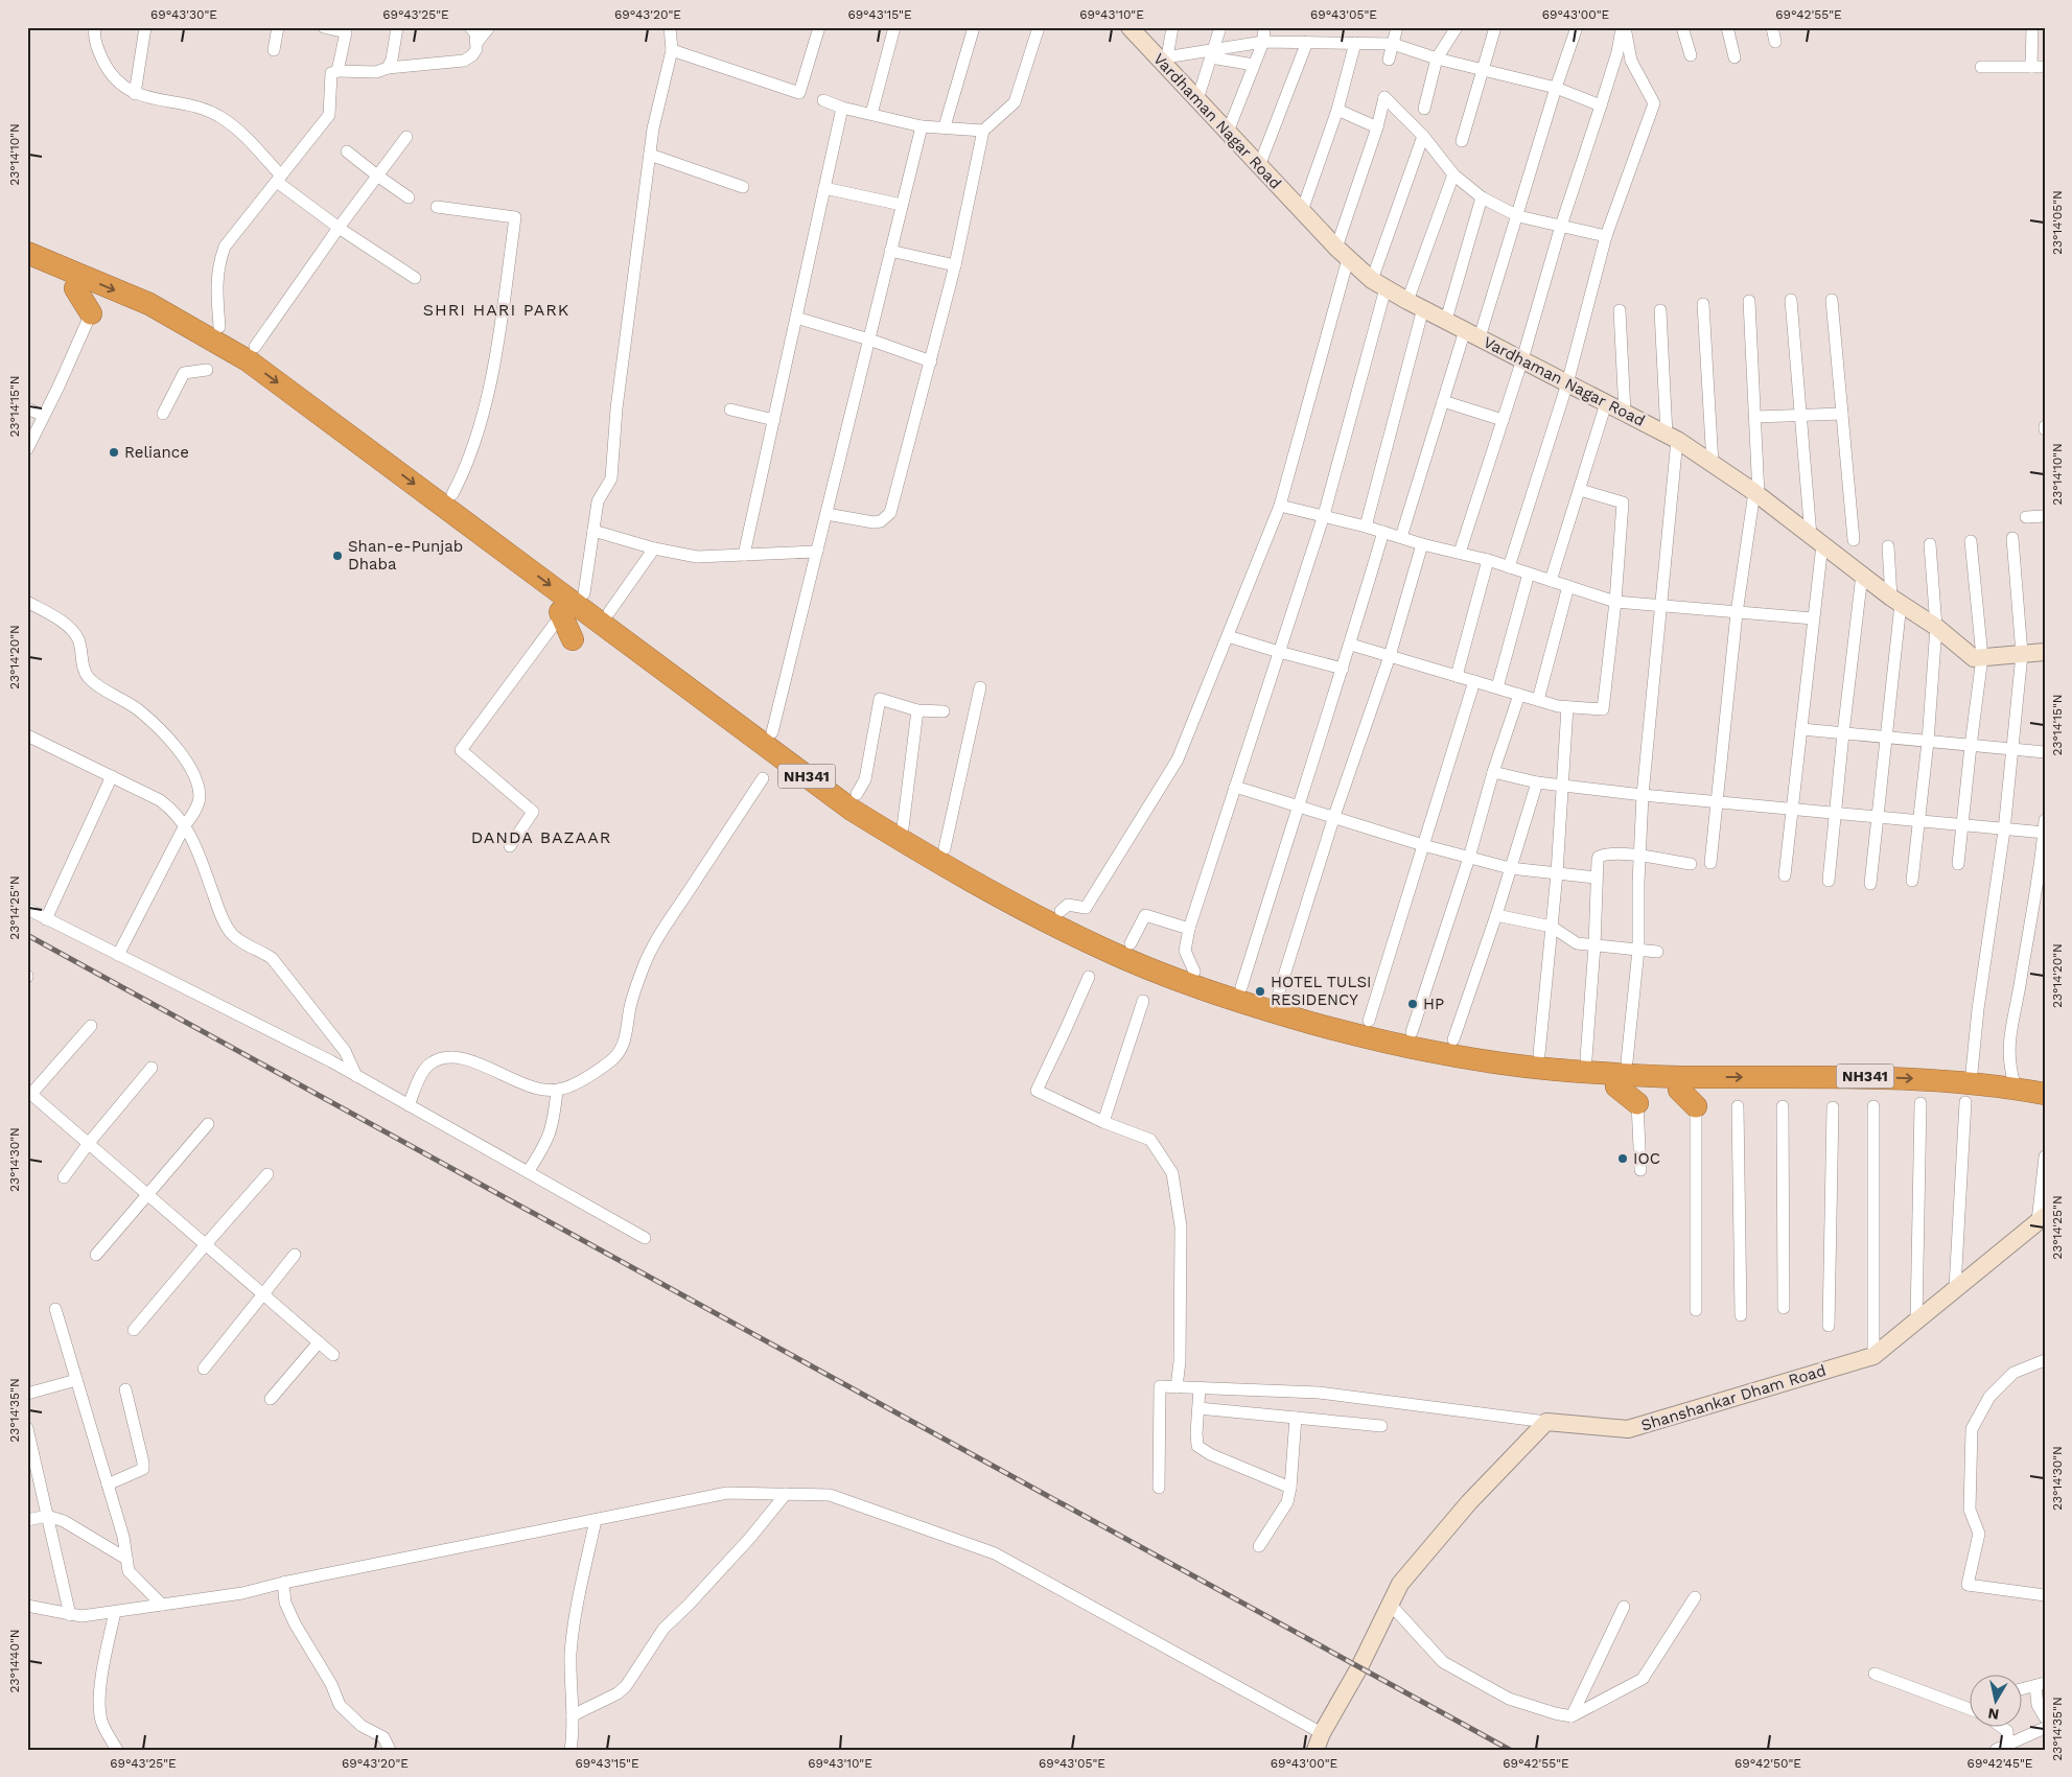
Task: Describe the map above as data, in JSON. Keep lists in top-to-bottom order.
{
  "streets": {
    "highway": ["NH341"],
    "street": ["Vardhaman Nagar Road", "Shanshankar Dham Road"]
  },
  "districts": ["SHRI HARI PARK", "DANDA BAZAAR"],
  "places": [
    "Reliance",
    "Shan-e-Punjab Dhaba",
    "HOTEL TULSI RESIDENCY",
    "HP",
    "IOC"
  ],
  "north": "bottom",
  "coordinates": [
    "69°43'30\"E",
    "69°43'25\"E",
    "69°43'20\"E",
    "69°43'15\"E",
    "69°43'10\"E",
    "69°43'05\"E",
    "69°43'00\"E",
    "69°42'55\"E",
    "23°14'10\"N",
    "23°14'05\"N",
    "23°14'15\"N",
    "23°14'20\"N",
    "23°14'25\"N",
    "23°14'30\"N",
    "23°14'35\"N",
    "23°14'40\"N",
    "69°42'50\"E",
    "69°42'45\"E"
  ]
}
